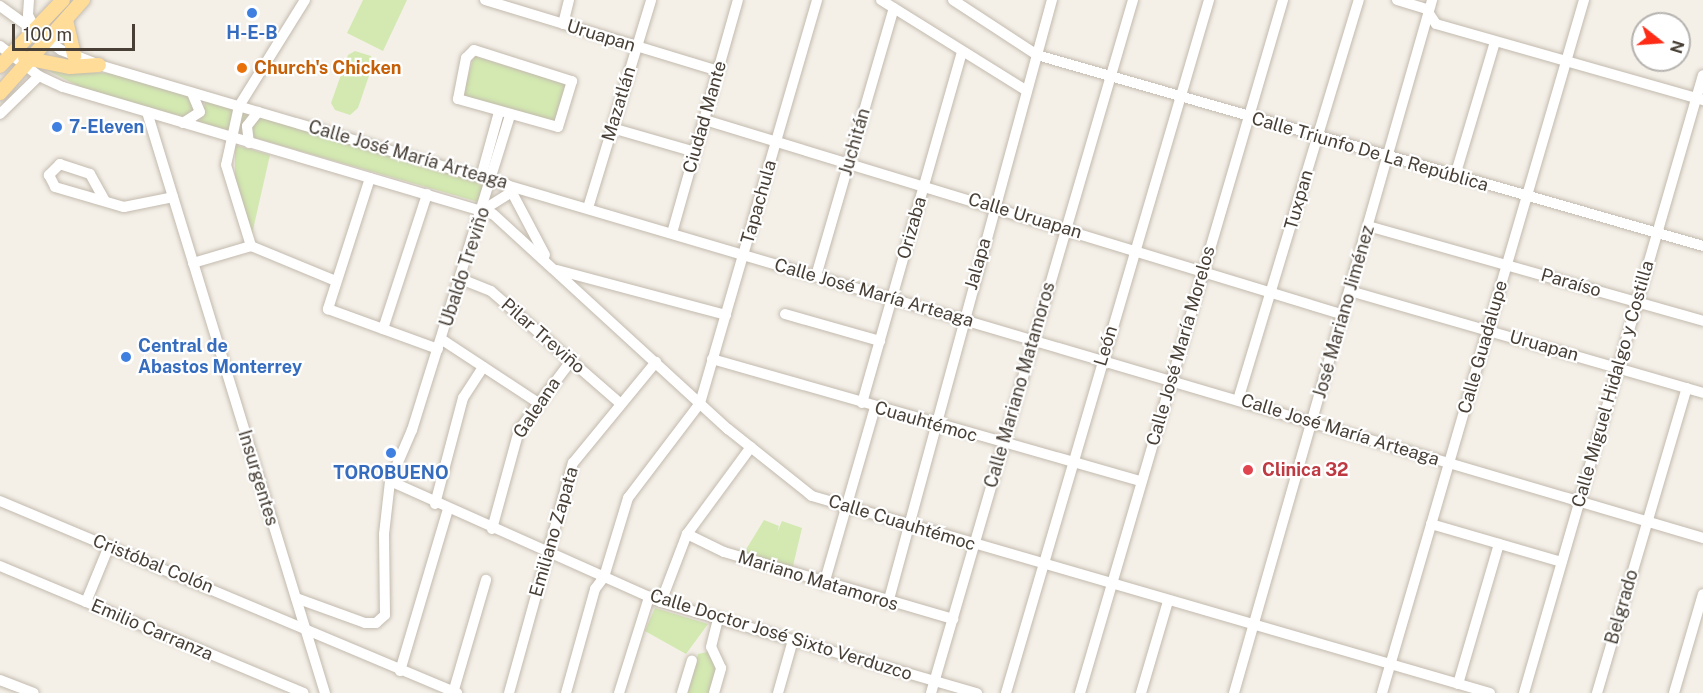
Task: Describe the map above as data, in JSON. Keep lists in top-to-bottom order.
{
  "streets": {
    "street": [
      "Uruapan",
      "Mazatlán",
      "Ciudad Mante",
      "Juchitán",
      "Calle Triunfo De La República",
      "Calle José María Arteaga",
      "Tuxpan",
      "Tapachula",
      "Calle Uruapan",
      "Orizaba",
      "Jalapa",
      "Ubaldo Treviño",
      "Paraíso",
      "José Mariano Jiménez",
      "Pilar Treviño",
      "León",
      "Calle José María Morelos",
      "Calle Guadalupe",
      "Calle Miguel Hidalgo y Costilla",
      "Calle Mariano Matamoros",
      "Galeana",
      "Cuauhtémoc",
      "Insurgentes",
      "Calle Cuauhtémoc",
      "Emiliano Zapata",
      "Cristóbal Colón",
      "Mariano Matamoros",
      "Belgrado",
      "Emilio Carranza",
      "Calle Doctor José Sixto Verduzco"
    ]
  },
  "crossings": [
    ["Uruapan", "Mazatlán"],
    ["Uruapan", "Ciudad Mante"],
    ["Uruapan", "José Mariano Jiménez"],
    ["Uruapan", "Calle Guadalupe"],
    ["Uruapan", "Calle Miguel Hidalgo y Costilla"],
    ["Uruapan", "Belgrado"],
    ["Mazatlán", "Calle José María Arteaga"],
    ["Ciudad Mante", "Calle José María Arteaga"],
    ["Ciudad Mante", "Calle Uruapan"],
    ["Juchitán", "Calle José María Arteaga"],
    ["Juchitán", "Calle Uruapan"],
    ["Calle Triunfo De La República", "Tuxpan"],
    ["Calle Triunfo De La República", "Jalapa"],
    ["Calle Triunfo De La República", "José Mariano Jiménez"],
    ["Calle Triunfo De La República", "León"],
    ["Calle Triunfo De La República", "Calle José María Morelos"],
    ["Calle Triunfo De La República", "Calle Guadalupe"],
    ["Calle Triunfo De La República", "Calle Miguel Hidalgo y Costilla"],
    ["Calle Triunfo De La República", "Calle Mariano Matamoros"],
    ["Calle José María Arteaga", "Tuxpan"],
    ["Calle José María Arteaga", "Tapachula"],
    ["Calle José María Arteaga", "Orizaba"],
    ["Calle José María Arteaga", "Jalapa"],
    ["Calle José María Arteaga", "Ubaldo Treviño"],
    ["Calle José María Arteaga", "José Mariano Jiménez"],
    ["Calle José María Arteaga", "León"],
    ["Calle José María Arteaga", "Calle José María Morelos"],
    ["Calle José María Arteaga", "Calle Guadalupe"],
    ["Calle José María Arteaga", "Calle Miguel Hidalgo y Costilla"],
    ["Calle José María Arteaga", "Calle Mariano Matamoros"],
    ["Calle José María Arteaga", "Insurgentes"],
    ["Calle José María Arteaga", "Calle Cuauhtémoc"],
    ["Calle José María Arteaga", "Belgrado"],
    ["Tuxpan", "Calle Uruapan"],
    ["Tapachula", "Calle Uruapan"],
    ["Tapachula", "Cuauhtémoc"],
    ["Tapachula", "Calle Cuauhtémoc"],
    ["Calle Uruapan", "Orizaba"],
    ["Calle Uruapan", "Jalapa"],
    ["Calle Uruapan", "José Mariano Jiménez"],
    ["Calle Uruapan", "León"],
    ["Calle Uruapan", "Calle José María Morelos"],
    ["Calle Uruapan", "Calle Mariano Matamoros"],
    ["Orizaba", "Cuauhtémoc"],
    ["Jalapa", "Cuauhtémoc"],
    ["Jalapa", "Calle Cuauhtémoc"],
    ["Jalapa", "Mariano Matamoros"],
    ["Ubaldo Treviño", "Pilar Treviño"],
    ["Ubaldo Treviño", "Calle Cuauhtémoc"],
    ["Ubaldo Treviño", "Calle Doctor José Sixto Verduzco"],
    ["Paraíso", "José Mariano Jiménez"],
    ["Paraíso", "Calle Guadalupe"],
    ["Paraíso", "Calle Miguel Hidalgo y Costilla"],
    ["José Mariano Jiménez", "Calle Cuauhtémoc"],
    ["Pilar Treviño", "Galeana"],
    ["Pilar Treviño", "Emiliano Zapata"],
    ["León", "Cuauhtémoc"],
    ["León", "Calle Cuauhtémoc"],
    ["Calle José María Morelos", "Cuauhtémoc"],
    ["Calle José María Morelos", "Calle Cuauhtémoc"],
    ["Calle Guadalupe", "Calle Cuauhtémoc"],
    ["Calle Mariano Matamoros", "Cuauhtémoc"],
    ["Calle Mariano Matamoros", "Calle Cuauhtémoc"],
    ["Calle Mariano Matamoros", "Mariano Matamoros"],
    ["Calle Mariano Matamoros", "Calle Doctor José Sixto Verduzco"],
    ["Galeana", "Calle Doctor José Sixto Verduzco"],
    ["Insurgentes", "Cristóbal Colón"],
    ["Calle Cuauhtémoc", "Emiliano Zapata"],
    ["Emiliano Zapata", "Calle Doctor José Sixto Verduzco"]
  ],
  "places": [
    "H-E-B",
    "Church's Chicken",
    "7-Eleven",
    "Central de Abastos Monterrey",
    "TOROBUENO",
    "Clinica 32"
  ],
  "scale_bar": "100 m",
  "north": "right"
}
